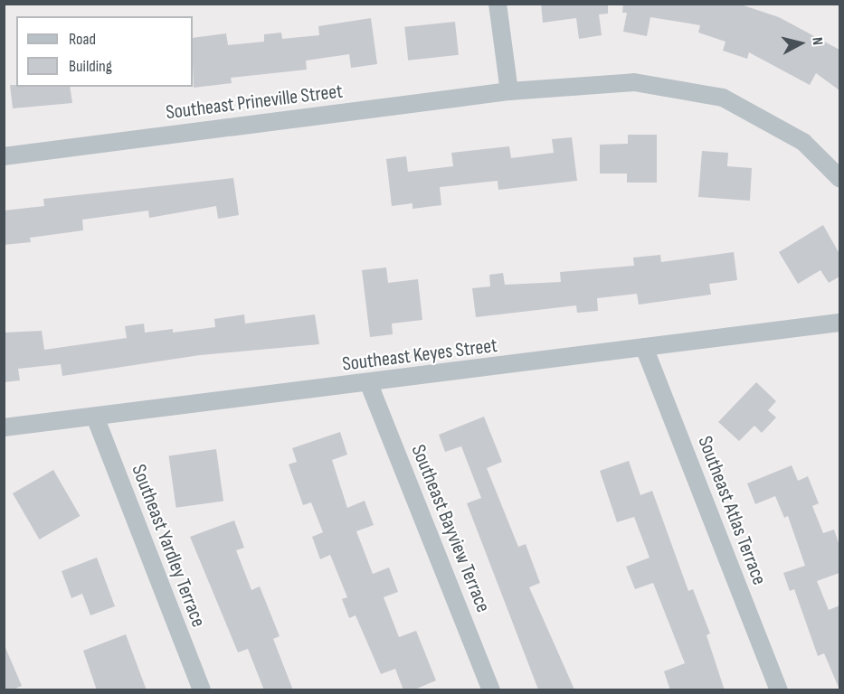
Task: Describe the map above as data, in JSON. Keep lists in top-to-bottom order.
{
  "streets": {
    "street": [
      "Southeast Prineville Street",
      "Southeast Keyes Street",
      "Southeast Atlas Terrace",
      "Southeast Bayview Terrace",
      "Southeast Yardley Terrace"
    ]
  },
  "crossings": [
    ["Southeast Keyes Street", "Southeast Atlas Terrace"],
    ["Southeast Keyes Street", "Southeast Bayview Terrace"],
    ["Southeast Keyes Street", "Southeast Yardley Terrace"]
  ],
  "legend": ["Road", "Building"],
  "north": "right"
}
